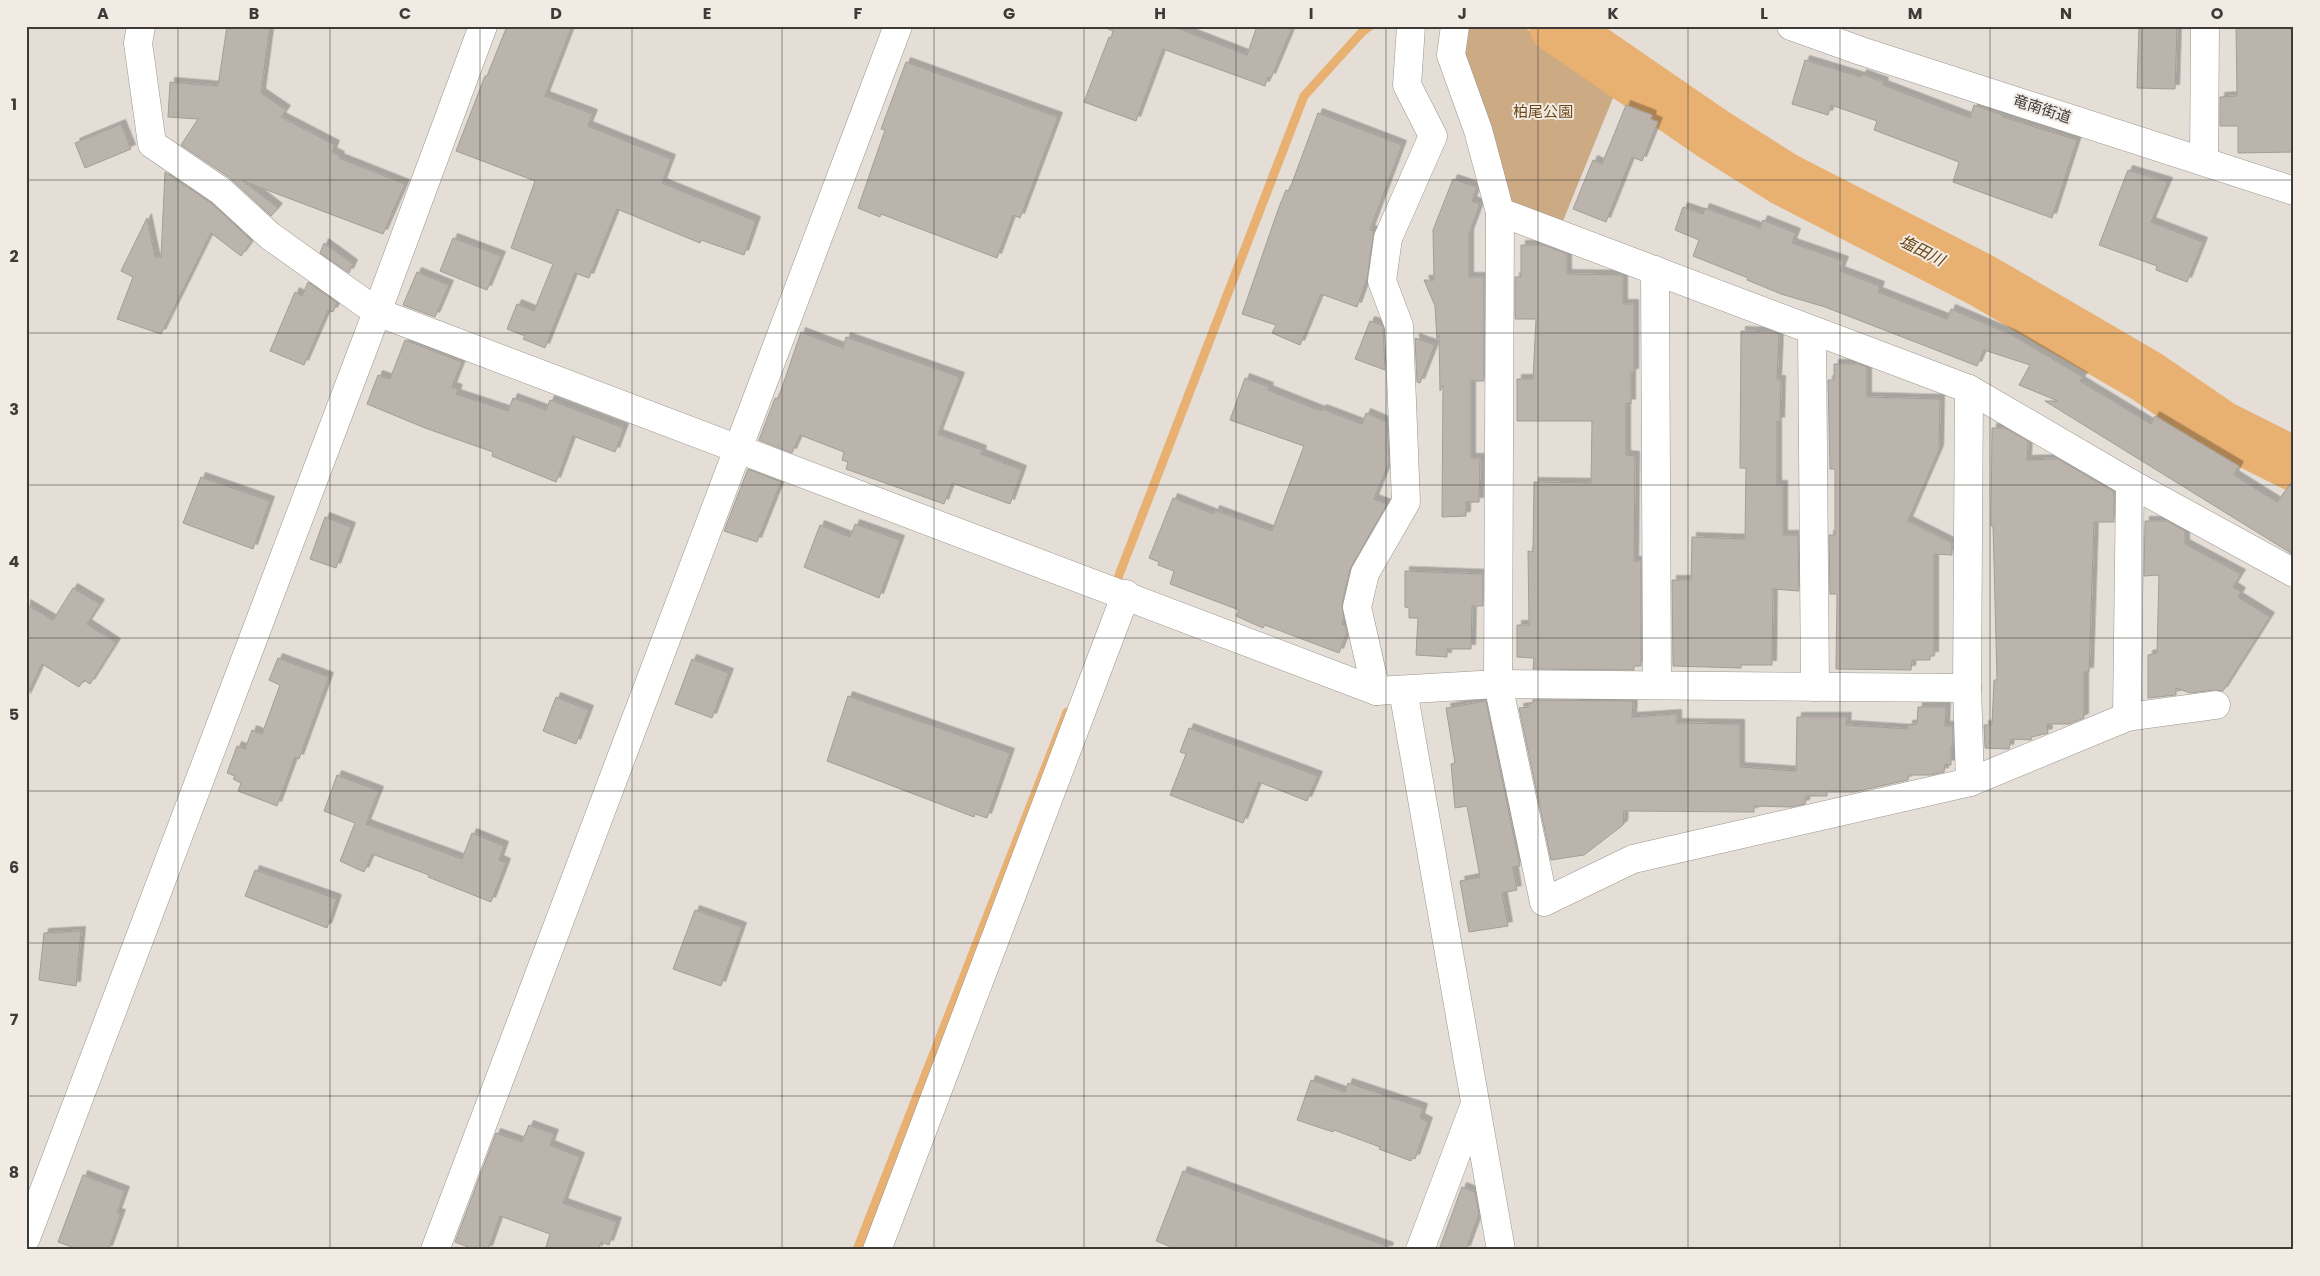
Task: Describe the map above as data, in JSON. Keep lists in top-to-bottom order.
{
  "streets": {
    "street": ["竜南街道"]
  },
  "water": ["塩田川"],
  "parks": ["柏尾公園"],
  "grid": {
    "columns": [
      "A",
      "B",
      "C",
      "D",
      "E",
      "F",
      "G",
      "H",
      "I",
      "J",
      "K",
      "L",
      "M",
      "N",
      "O"
    ],
    "rows": [
      "1",
      "2",
      "3",
      "4",
      "5",
      "6",
      "7",
      "8"
    ]
  }
}
